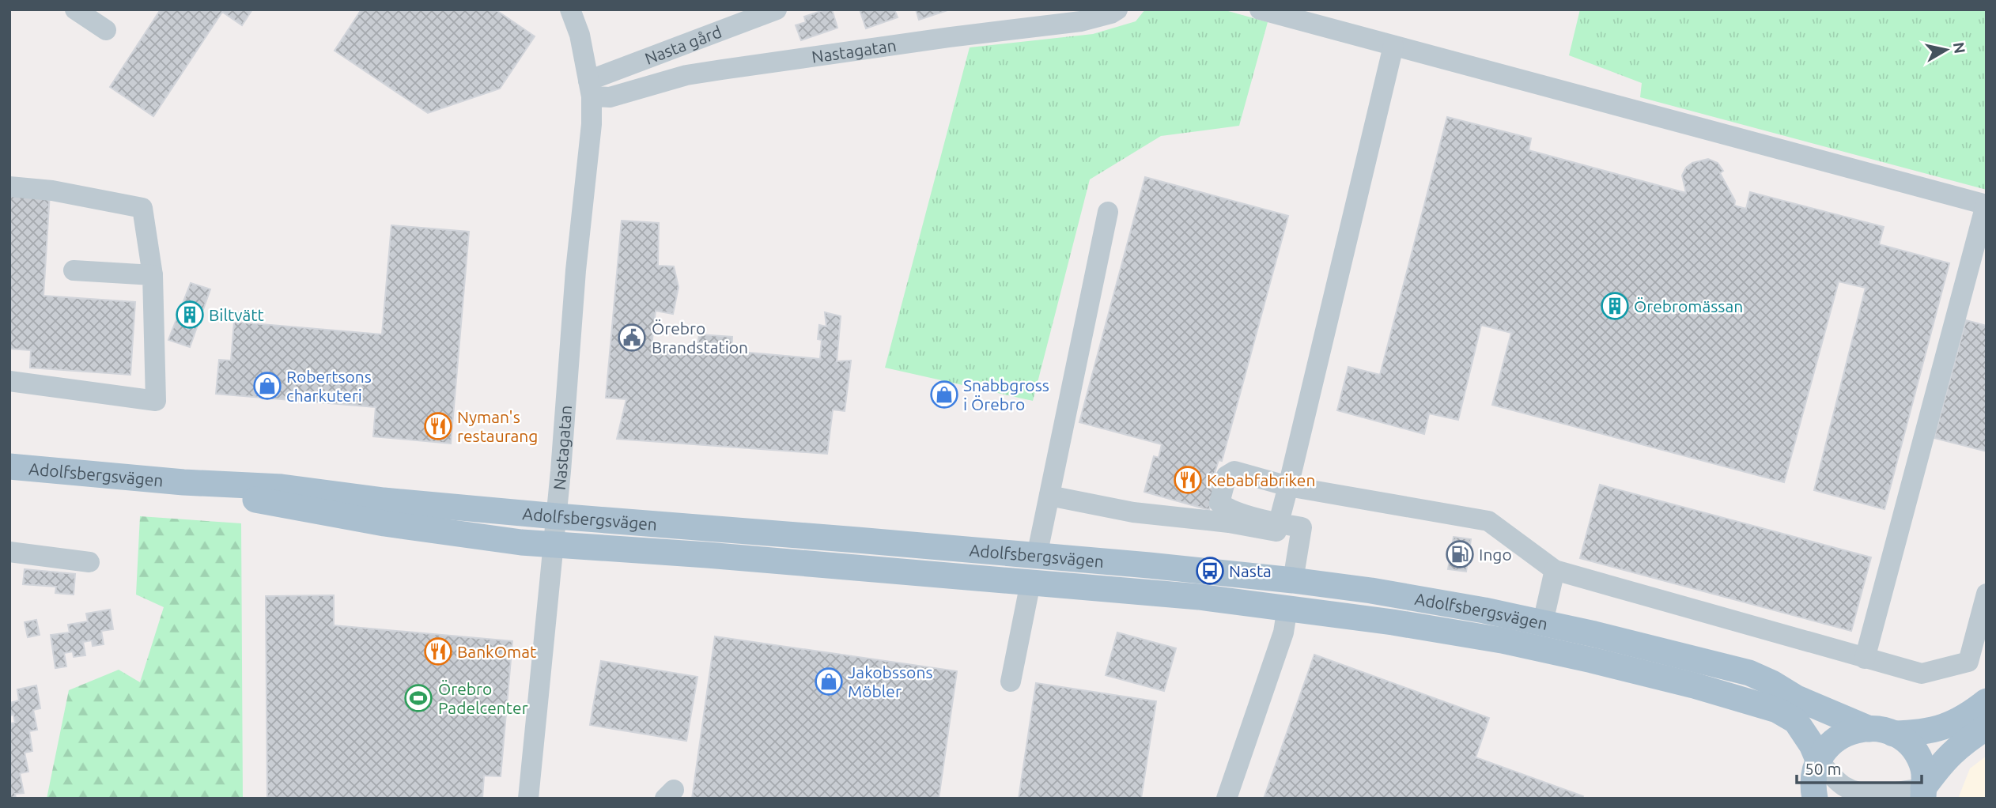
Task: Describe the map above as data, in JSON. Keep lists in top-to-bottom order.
{
  "streets": {
    "main road": ["Adolfsbergsvägen"],
    "street": ["Nasta gård", "Nastagatan"]
  },
  "crossings": [
    ["Nasta gård", "Nastagatan"],
    ["Nastagatan", "Adolfsbergsvägen"]
  ],
  "places": {
    "building": ["Örebromässan", "Biltvätt"],
    "public building": ["Örebro Brandstation"],
    "shop": ["Robertsons charkuteri", "Snabbgross i Örebro", "Jakobssons Möbler"],
    "restaurant": ["Nyman's restaurang", "Kebabfabriken", "BankOmat"],
    "fuel station": ["Ingo"],
    "bus stop": ["Nasta"],
    "sports": ["Örebro Padelcenter"]
  },
  "scale_bar": "50 m",
  "north": "right"
}
